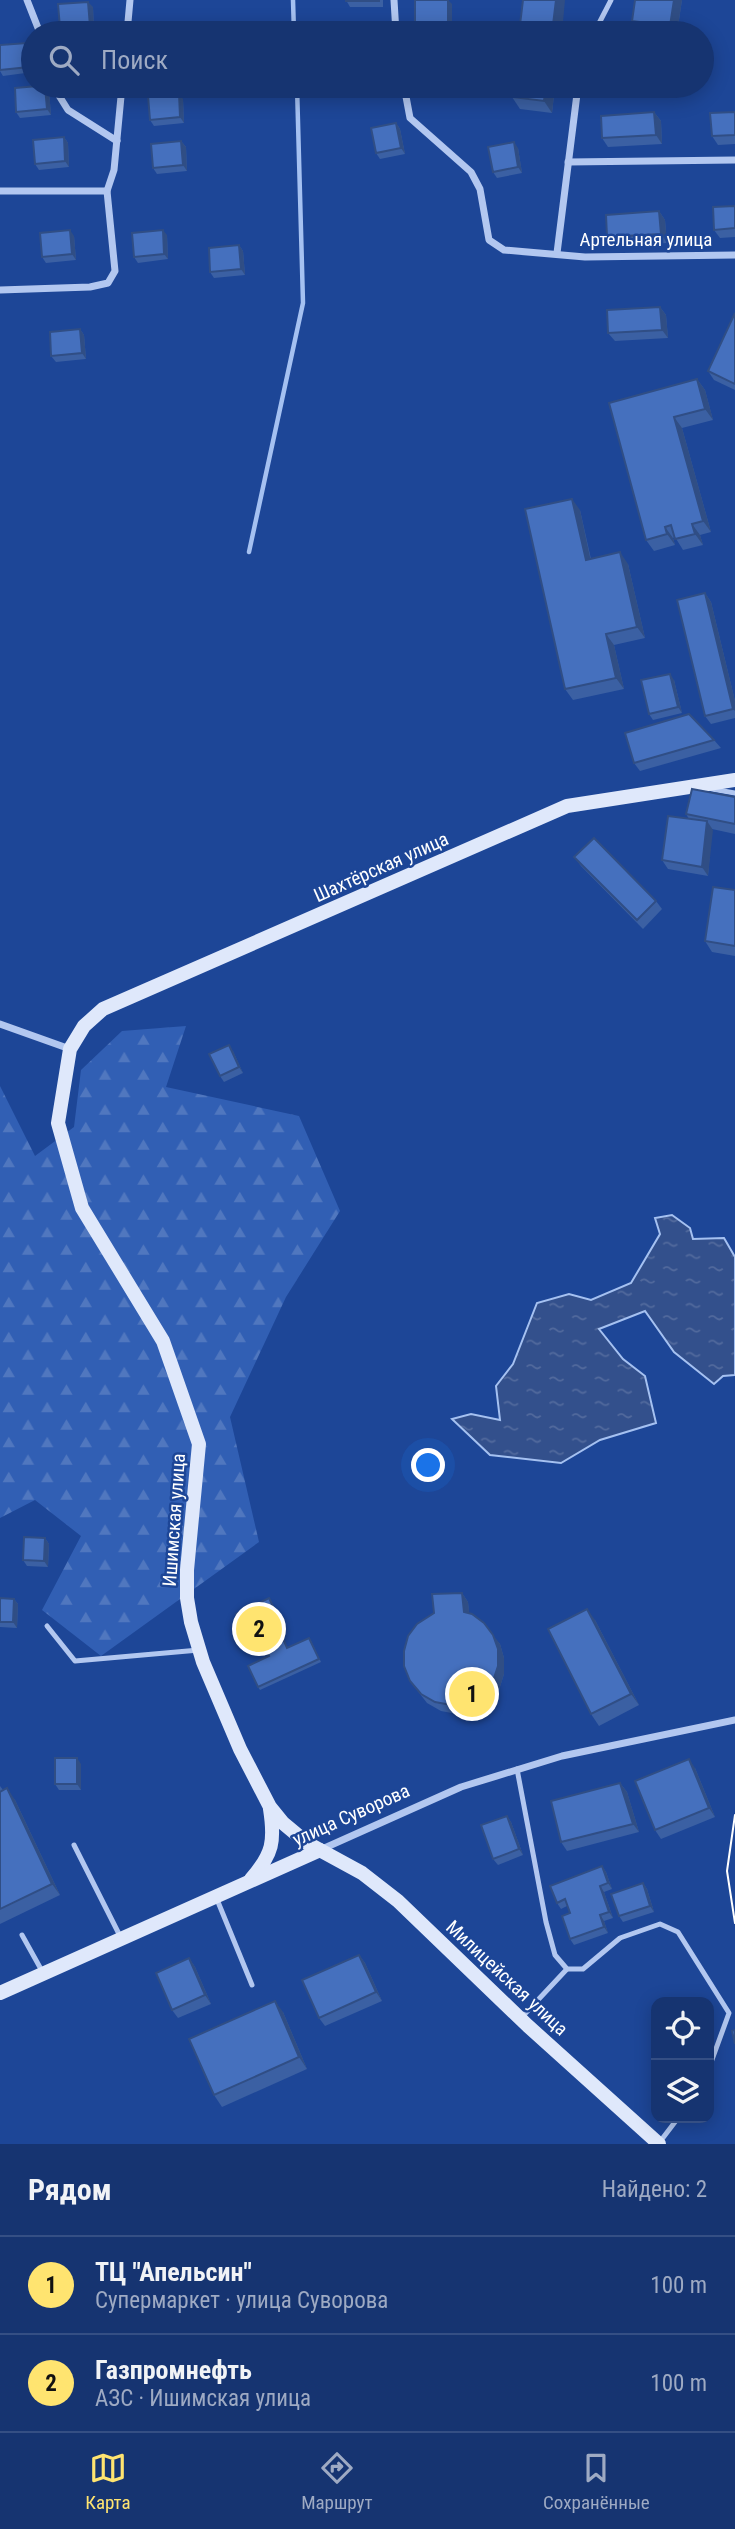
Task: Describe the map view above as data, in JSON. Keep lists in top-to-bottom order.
{
  "streets": {
    "main road": [
      "Шахтёрская улица",
      "Ишимская улица",
      "улица Суворова",
      "Милицейская улица"
    ],
    "street": ["Артельная улица"]
  },
  "crossings": [
    ["Шахтёрская улица", "Ишимская улица"],
    ["Ишимская улица", "улица Суворова"],
    ["Ишимская улица", "Милицейская улица"],
    ["улица Суворова", "Милицейская улица"]
  ],
  "page": {
    "search": "Поиск",
    "pins": ["2", "1"],
    "heading": ["Рядом", "Найдено: 2"],
    "list": [
      {
        "mark": "1",
        "name": "ТЦ \"Апельсин\"",
        "note": "Супермаркет · улица Суворова",
        "value": "100 m"
      },
      {
        "mark": "2",
        "name": "Газпромнефть",
        "note": "АЗС · Ишимская улица",
        "value": "100 m"
      }
    ],
    "nav": ["Карта", "Маршрут", "Сохранённые"]
  }
}
